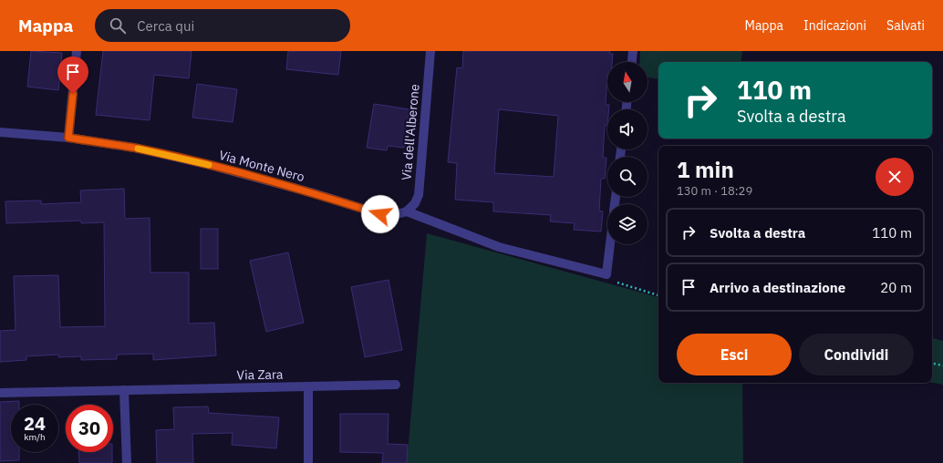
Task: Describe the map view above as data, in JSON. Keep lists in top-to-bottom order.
{
  "streets": {
    "street": ["Via dell'Alberone", "Via Monte Nero", "Via Zara"]
  },
  "crossings": [
    ["Via dell'Alberone", "Via Monte Nero"]
  ],
  "north": "top",
  "page": {
    "header": "Mappa",
    "search": "Cerca qui",
    "nav": ["Mappa", "Indicazioni", "Salvati"],
    "turn": ["110 m", "Svolta a destra"],
    "heading": ["1 min", "130 m · 18:29"],
    "list": [
      {
        "name": "Svolta a destra",
        "value": "110 m"
      },
      {
        "name": "Arrivo a destinazione",
        "value": "20 m"
      }
    ],
    "buttons": ["Esci", "Condividi"],
    "speed": "24 km/h",
    "limit": "30"
  }
}
